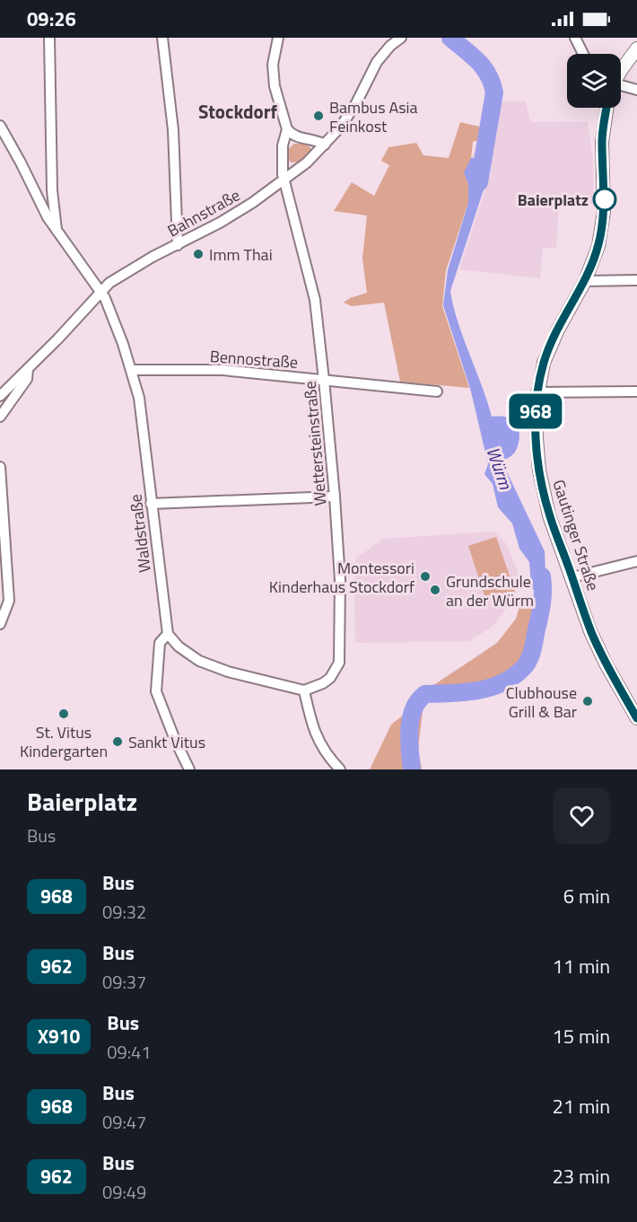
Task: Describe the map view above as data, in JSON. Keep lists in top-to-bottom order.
{
  "streets": {
    "main road": ["Gautinger Straße"],
    "street": [
      "Bahnstraße",
      "Bennostraße",
      "Wettersteinstraße",
      "Waldstraße"
    ]
  },
  "crossings": [
    ["Bahnstraße", "Wettersteinstraße"],
    ["Bahnstraße", "Waldstraße"],
    ["Bennostraße", "Wettersteinstraße"],
    ["Bennostraße", "Waldstraße"]
  ],
  "districts": ["Stockdorf"],
  "water": ["Würm"],
  "places": [
    "Bambus Asia Feinkost",
    "Baierplatz",
    "Imm Thai",
    "Montessori Kinderhaus Stockdorf",
    "Grundschule an der Würm",
    "Clubhouse Grill & Bar",
    "St. Vitus Kindergarten",
    "Sankt Vitus"
  ],
  "lines": ["bus line 968"],
  "page": {
    "status": "09:26",
    "on_map": "968",
    "heading": ["Baierplatz", "Bus"],
    "list": [
      {
        "mark": "968",
        "name": "Bus",
        "note": "09:32",
        "value": "6 min"
      },
      {
        "mark": "962",
        "name": "Bus",
        "note": "09:37",
        "value": "11 min"
      },
      {
        "mark": "X910",
        "name": "Bus",
        "note": "09:41",
        "value": "15 min"
      },
      {
        "mark": "968",
        "name": "Bus",
        "note": "09:47",
        "value": "21 min"
      },
      {
        "mark": "962",
        "name": "Bus",
        "note": "09:49",
        "value": "23 min"
      }
    ]
  }
}
